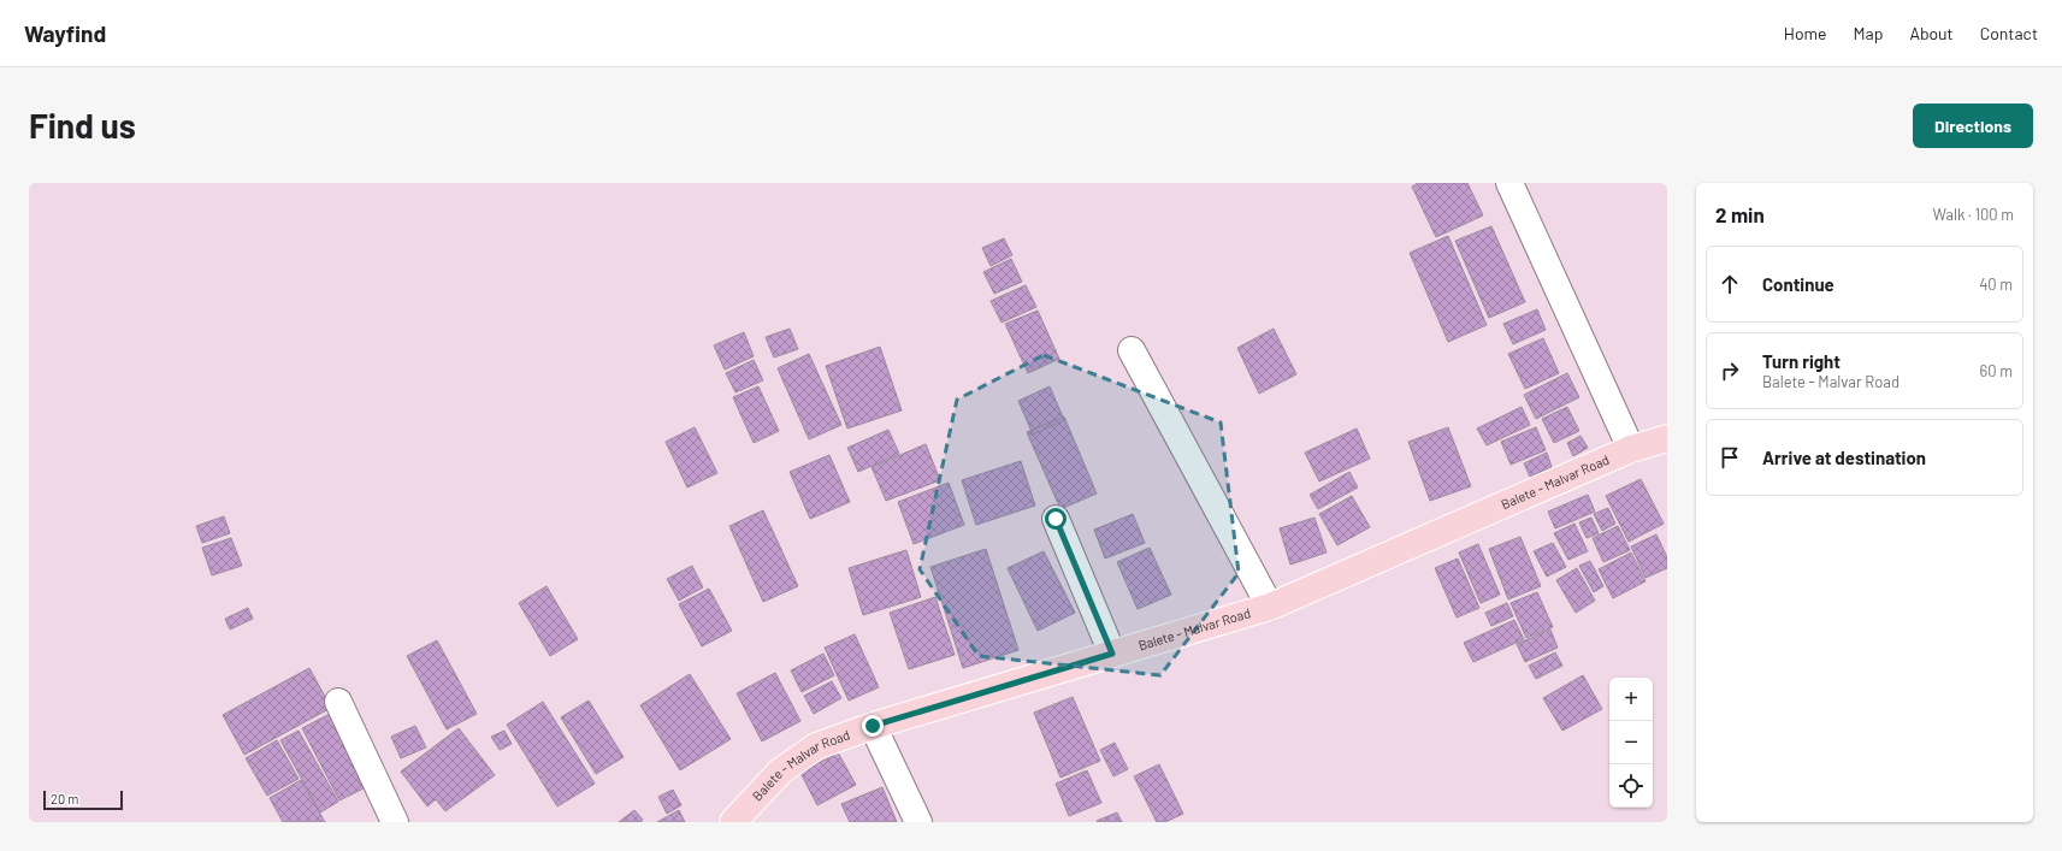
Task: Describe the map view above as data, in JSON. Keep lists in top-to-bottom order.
{
  "streets": {
    "main road": ["Balete - Malvar Road"]
  },
  "scale_bar": "20 m",
  "page": {
    "header": "Wayfind",
    "nav": [
      "Home",
      "Map",
      "About",
      "Contact"
    ],
    "buttons": "Directions",
    "title": "Find us",
    "heading": ["2 min", "Walk · 100 m"],
    "list": [
      ["Continue", "40 m"],
      ["Turn right", "Balete - Malvar Road", "60 m"],
      "Arrive at destination"
    ],
    "map_buttons": ["+", "−"],
    "scale": "20 m"
  }
}
